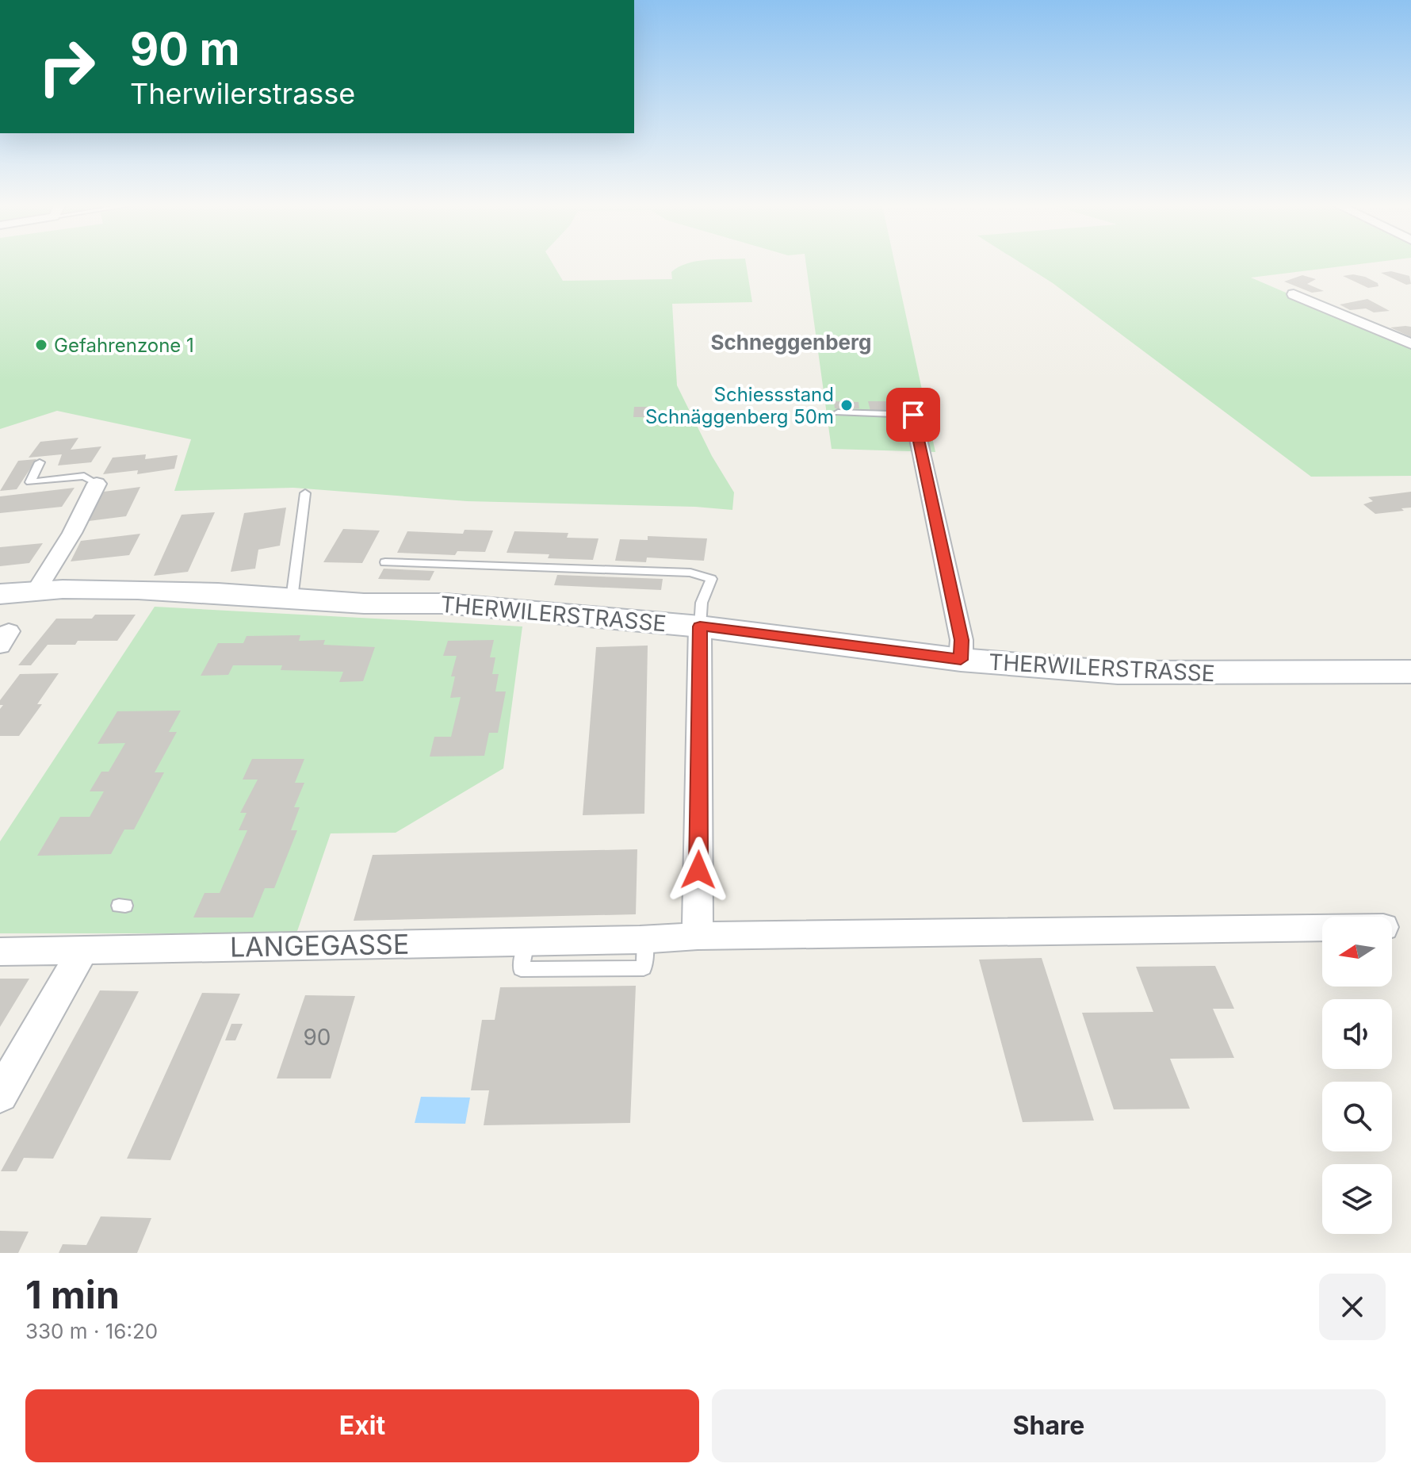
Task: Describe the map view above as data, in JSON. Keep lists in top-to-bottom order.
{
  "streets": {
    "main road": ["THERWILERSTRASSE"],
    "street": ["LANGEGASSE"]
  },
  "districts": ["Schneggenberg"],
  "places": ["Gefahrenzone 1", "Schiessstand Schnäggenberg 50m"],
  "house_numbers": ["90"],
  "north": "left",
  "page": {
    "turn": ["90 m", "Therwilerstrasse"],
    "heading": ["1 min", "330 m · 16:20"],
    "buttons": ["Exit", "Share"]
  }
}
